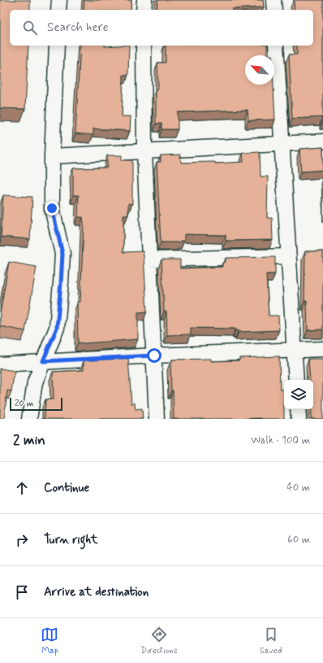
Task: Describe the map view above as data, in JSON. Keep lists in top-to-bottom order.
{
  "scale_bar": "20 m",
  "north": "top left",
  "page": {
    "search": "Search here",
    "scale": "20 m",
    "heading": ["2 min", "Walk · 100 m"],
    "list": [
      ["Continue", "40 m"],
      ["Turn right", "60 m"],
      "Arrive at destination"
    ],
    "nav": ["Map", "Directions", "Saved"]
  }
}
